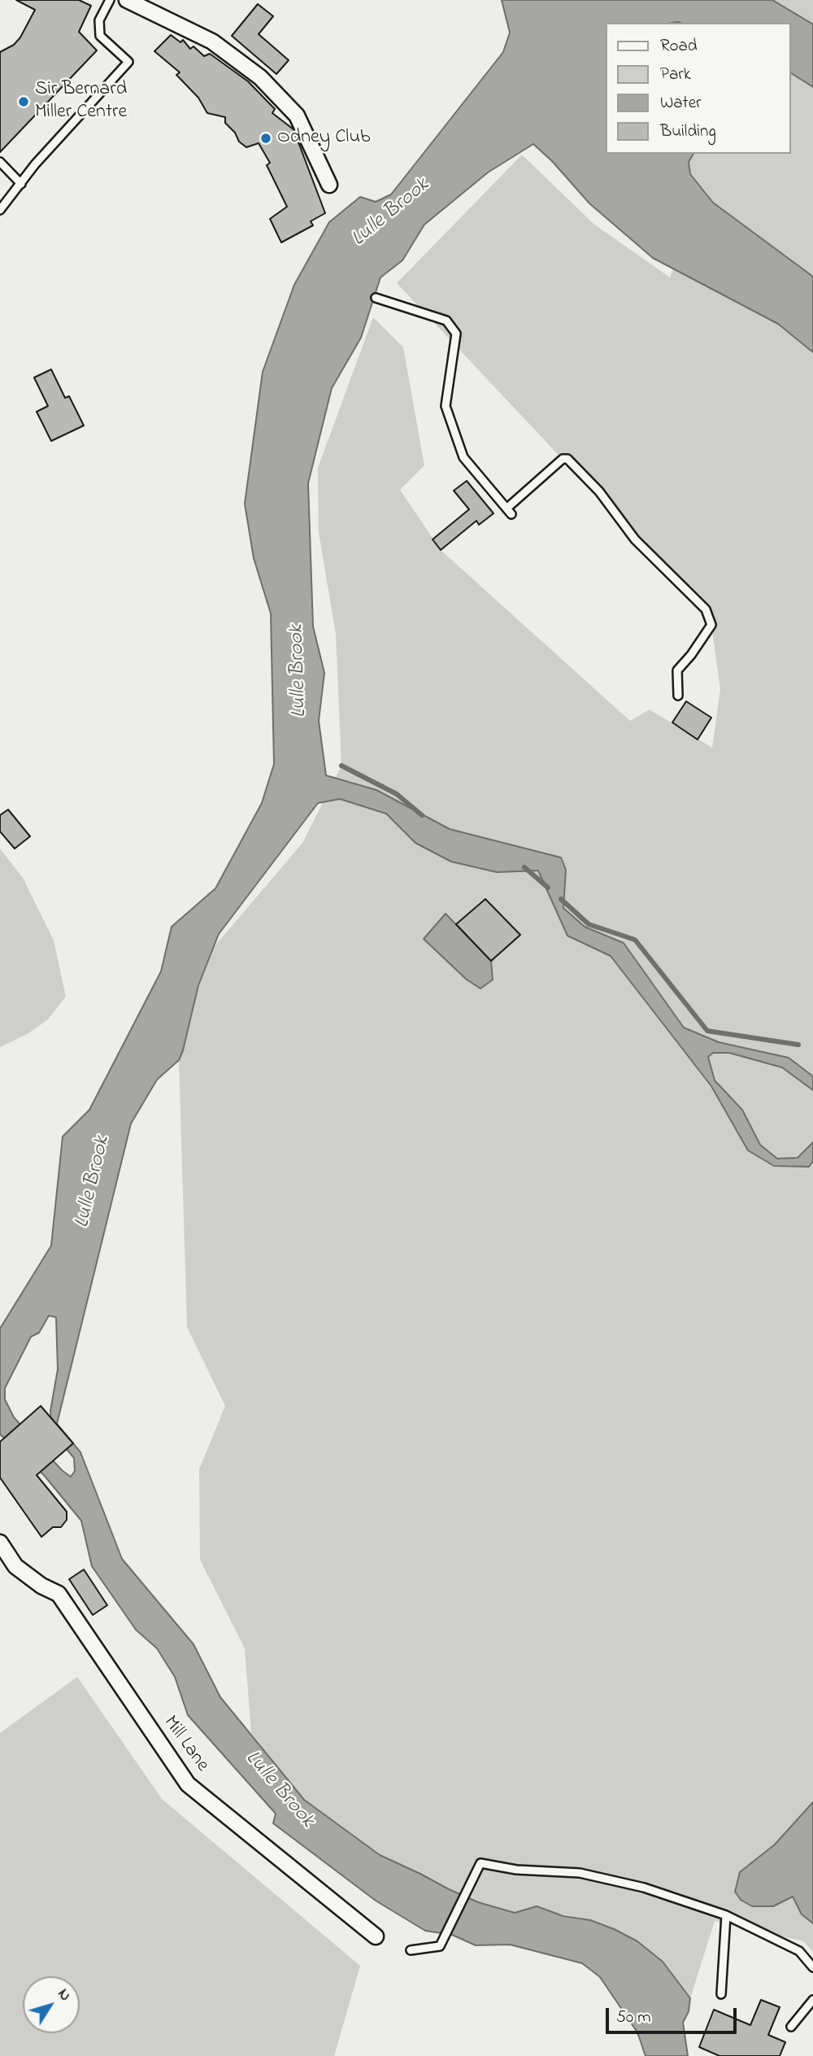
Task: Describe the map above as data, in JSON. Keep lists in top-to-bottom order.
{
  "streets": {
    "street": ["Mill Lane"]
  },
  "water": ["Lulle Brook"],
  "places": ["Sir Bernard Miller Centre", "Odney Club"],
  "legend": [
    "Road",
    "Park",
    "Water",
    "Building"
  ],
  "scale_bar": "50 m",
  "north": "top right"
}
